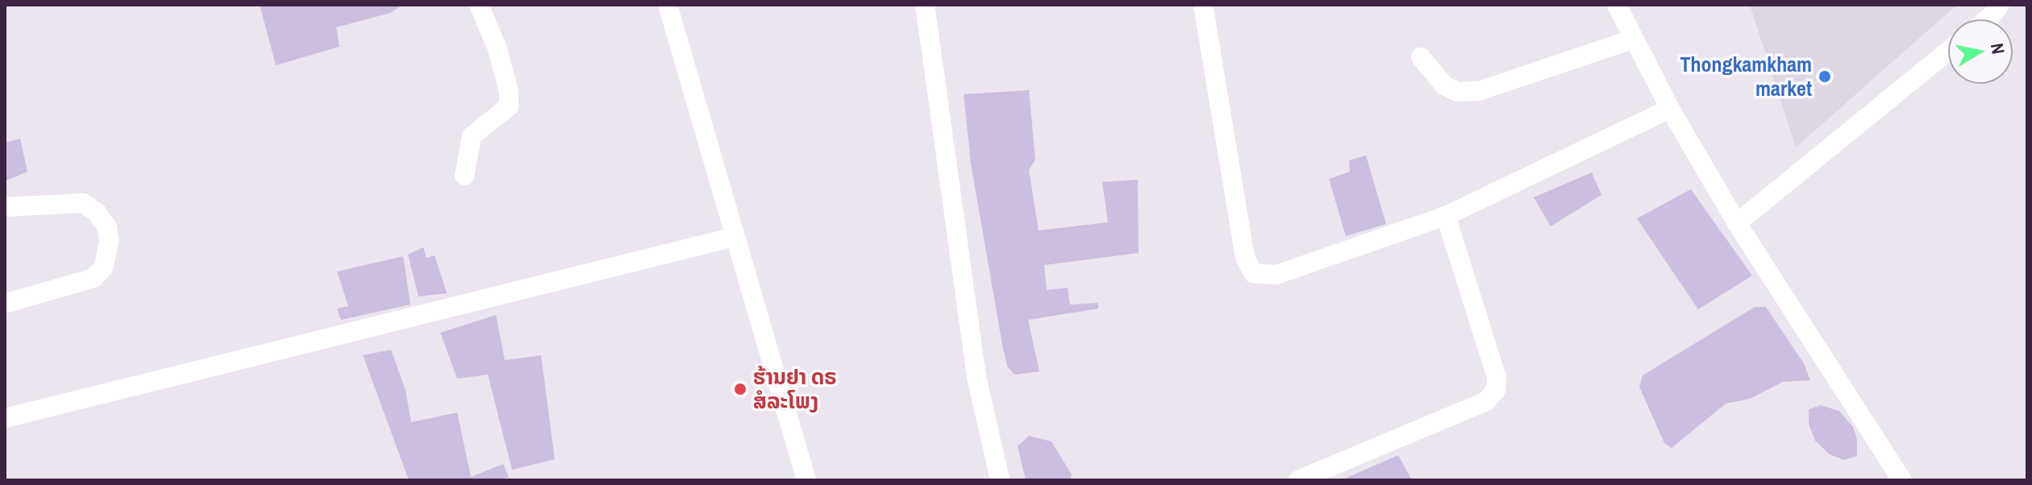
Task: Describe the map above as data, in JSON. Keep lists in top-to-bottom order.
{
  "places": ["Thongkamkham market", "ຮ້ານຢາ ດຣ ສໍລະໂພງ"],
  "north": "right"
}
